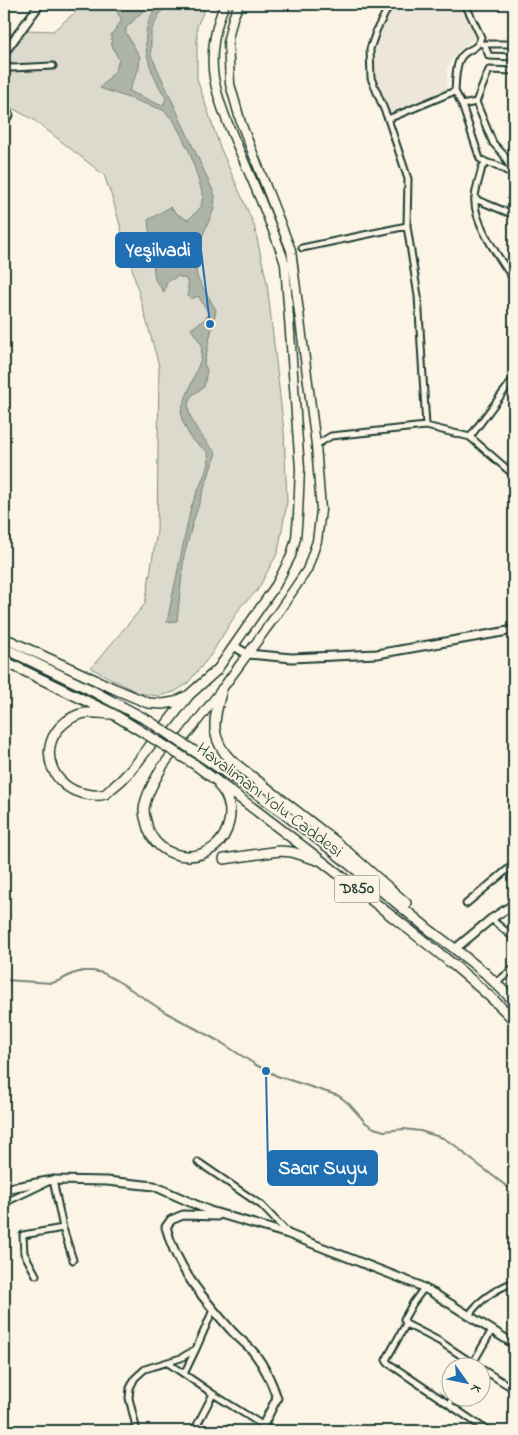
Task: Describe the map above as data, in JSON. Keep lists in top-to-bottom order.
{
  "streets": {
    "highway": ["Havalimanı Yolu Caddesi", "D850"]
  },
  "places": ["Yeşilvadi", "Sacır Suyu"],
  "north": "bottom right"
}
